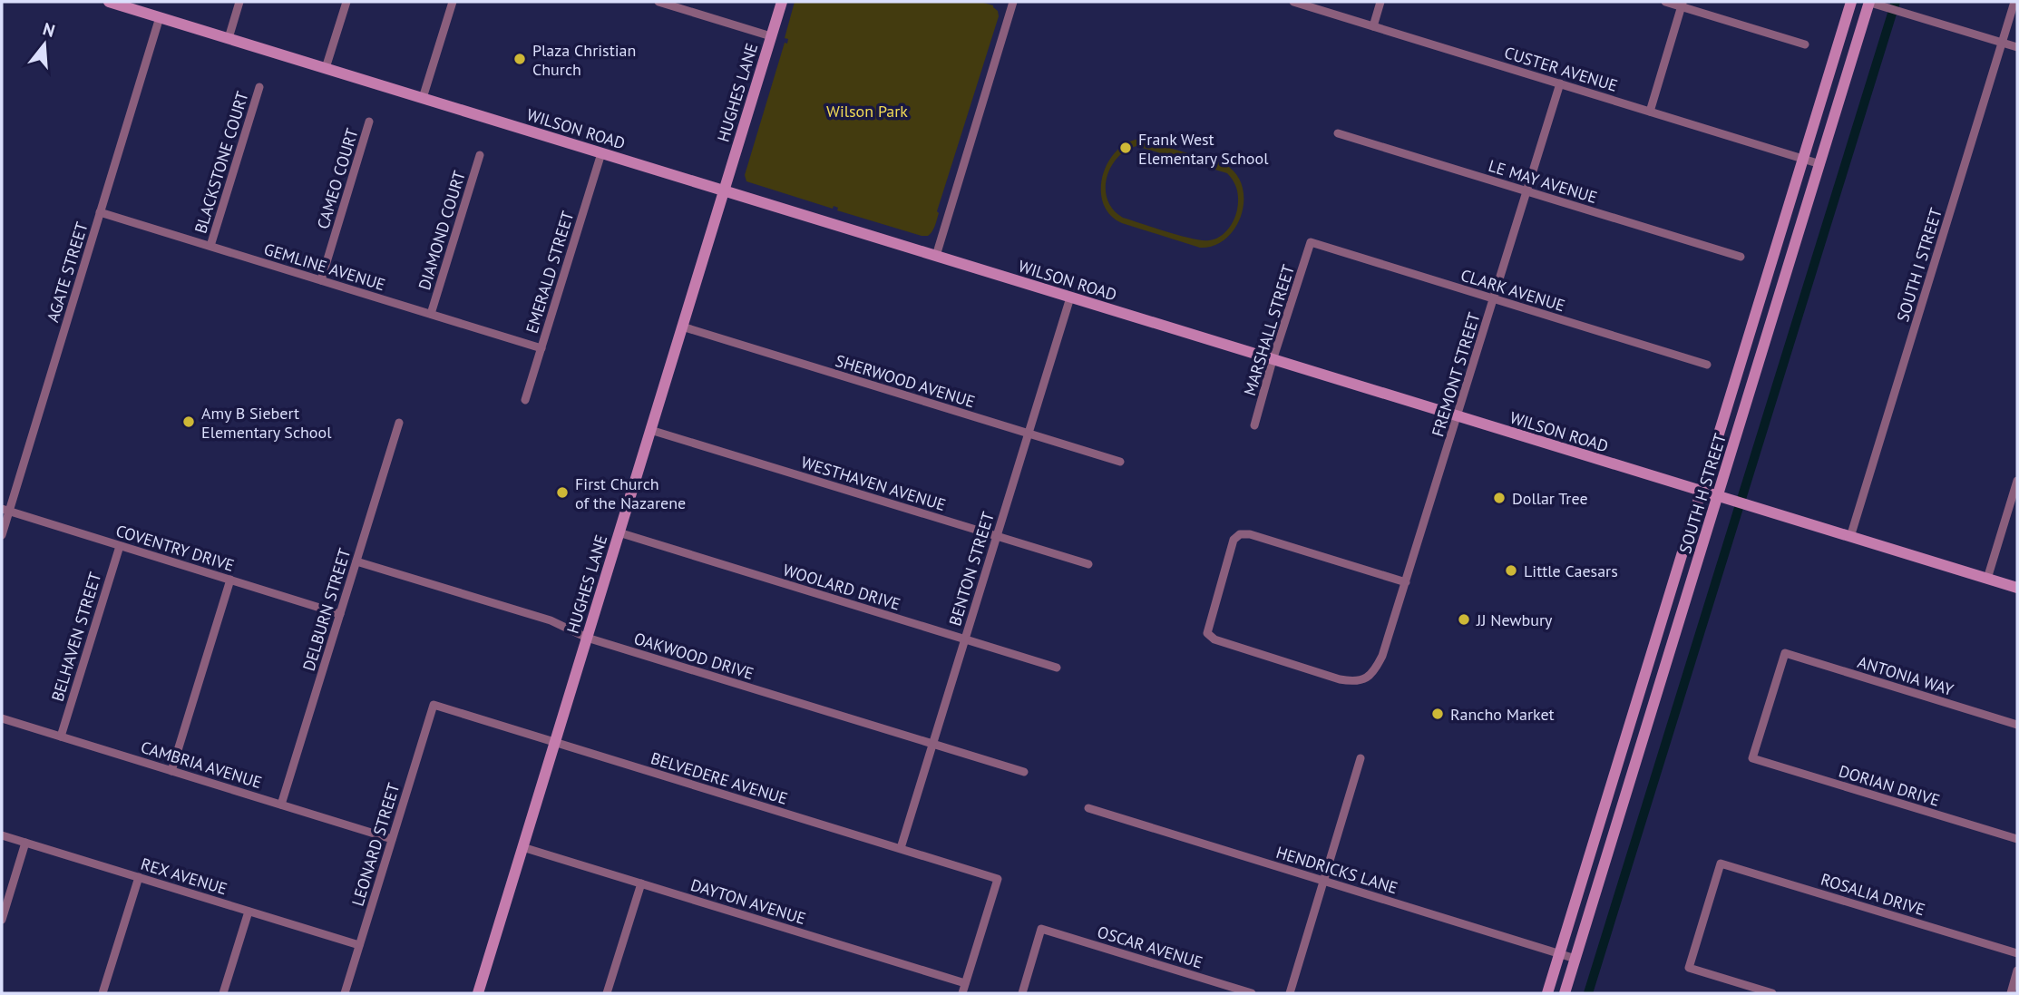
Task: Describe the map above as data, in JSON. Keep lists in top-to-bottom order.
{
  "streets": {
    "street": [
      "CUSTER AVENUE",
      "HUGHES LANE",
      "WILSON ROAD",
      "BLACKSTONE COURT",
      "CAMEO COURT",
      "LE MAY AVENUE",
      "DIAMOND COURT",
      "SOUTH I STREET",
      "GEMLINE AVENUE",
      "AGATE STREET",
      "EMERALD STREET",
      "CLARK AVENUE",
      "MARSHALL STREET",
      "FREMONT STREET",
      "SHERWOOD AVENUE",
      "WESTHAVEN AVENUE",
      "SOUTH H STREET",
      "COVENTRY DRIVE",
      "BENTON STREET",
      "WOOLARD DRIVE",
      "DELBURN STREET",
      "BELHAVEN STREET",
      "OAKWOOD DRIVE",
      "ANTONIA WAY",
      "CAMBRIA AVENUE",
      "BELVEDERE AVENUE",
      "DORIAN DRIVE",
      "LEONARD STREET",
      "HENDRICKS LANE",
      "REX AVENUE",
      "ROSALIA DRIVE",
      "DAYTON AVENUE",
      "OSCAR AVENUE"
    ]
  },
  "crossings": [
    ["CUSTER AVENUE", "FREMONT STREET"],
    ["CUSTER AVENUE", "SOUTH H STREET"],
    ["HUGHES LANE", "WILSON ROAD"],
    ["HUGHES LANE", "SHERWOOD AVENUE"],
    ["HUGHES LANE", "WESTHAVEN AVENUE"],
    ["HUGHES LANE", "WOOLARD DRIVE"],
    ["HUGHES LANE", "OAKWOOD DRIVE"],
    ["HUGHES LANE", "BELVEDERE AVENUE"],
    ["HUGHES LANE", "DAYTON AVENUE"],
    ["WILSON ROAD", "SOUTH I STREET"],
    ["WILSON ROAD", "AGATE STREET"],
    ["WILSON ROAD", "EMERALD STREET"],
    ["WILSON ROAD", "MARSHALL STREET"],
    ["WILSON ROAD", "FREMONT STREET"],
    ["WILSON ROAD", "SOUTH H STREET"],
    ["WILSON ROAD", "BENTON STREET"],
    ["BLACKSTONE COURT", "GEMLINE AVENUE"],
    ["CAMEO COURT", "GEMLINE AVENUE"],
    ["LE MAY AVENUE", "FREMONT STREET"],
    ["DIAMOND COURT", "GEMLINE AVENUE"],
    ["GEMLINE AVENUE", "AGATE STREET"],
    ["GEMLINE AVENUE", "EMERALD STREET"],
    ["AGATE STREET", "COVENTRY DRIVE"],
    ["CLARK AVENUE", "MARSHALL STREET"],
    ["CLARK AVENUE", "FREMONT STREET"],
    ["SHERWOOD AVENUE", "BENTON STREET"],
    ["WESTHAVEN AVENUE", "BENTON STREET"],
    ["SOUTH H STREET", "HENDRICKS LANE"],
    ["COVENTRY DRIVE", "DELBURN STREET"],
    ["COVENTRY DRIVE", "BELHAVEN STREET"],
    ["BENTON STREET", "WOOLARD DRIVE"],
    ["BENTON STREET", "OAKWOOD DRIVE"],
    ["BENTON STREET", "BELVEDERE AVENUE"],
    ["DELBURN STREET", "OAKWOOD DRIVE"],
    ["DELBURN STREET", "CAMBRIA AVENUE"],
    ["BELHAVEN STREET", "CAMBRIA AVENUE"],
    ["ANTONIA WAY", "DORIAN DRIVE"],
    ["CAMBRIA AVENUE", "LEONARD STREET"],
    ["BELVEDERE AVENUE", "LEONARD STREET"],
    ["BELVEDERE AVENUE", "DAYTON AVENUE"],
    ["LEONARD STREET", "REX AVENUE"]
  ],
  "parks": ["Wilson Park"],
  "places": [
    "Plaza Christian Church",
    "Frank West Elementary School",
    "Amy B Siebert Elementary School",
    "First Church of the Nazarene",
    "Dollar Tree",
    "Little Caesars",
    "JJ Newbury",
    "Rancho Market"
  ],
  "north": "top"
}
